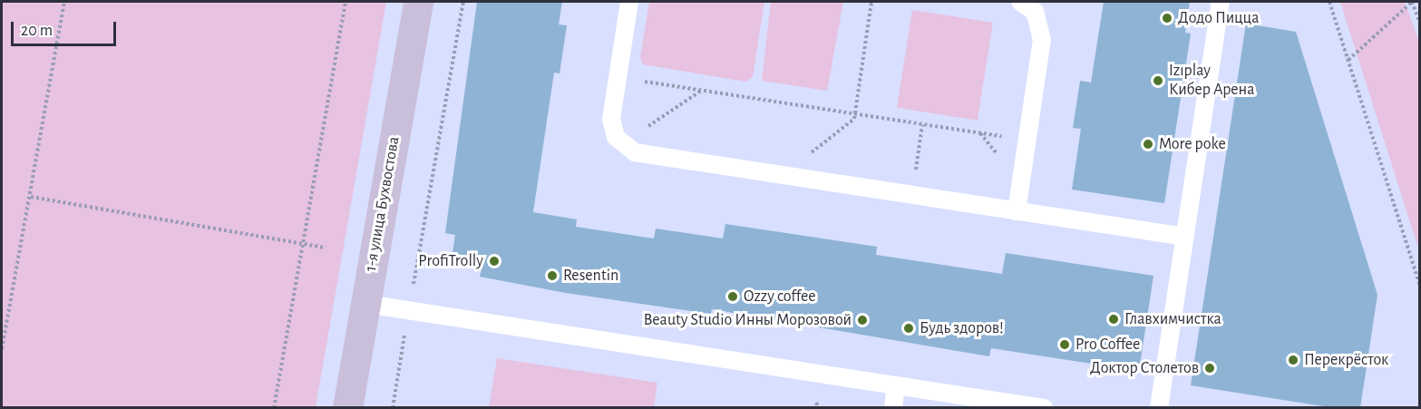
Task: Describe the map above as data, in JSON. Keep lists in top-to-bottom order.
{
  "streets": {
    "street": ["1-я улица Бухвостова"]
  },
  "places": [
    "Додо Пицца",
    "Izıplay Кибер Арена",
    "More poke",
    "ProfiTrolly",
    "Resentin",
    "Ozzy coffee",
    "Главхимчистка",
    "Beauty Studio Инны Морозовой",
    "Будь здоров!",
    "Pro Coffee",
    "Перекрёсток",
    "Доктор Столетов"
  ],
  "scale_bar": "20 m"
}
